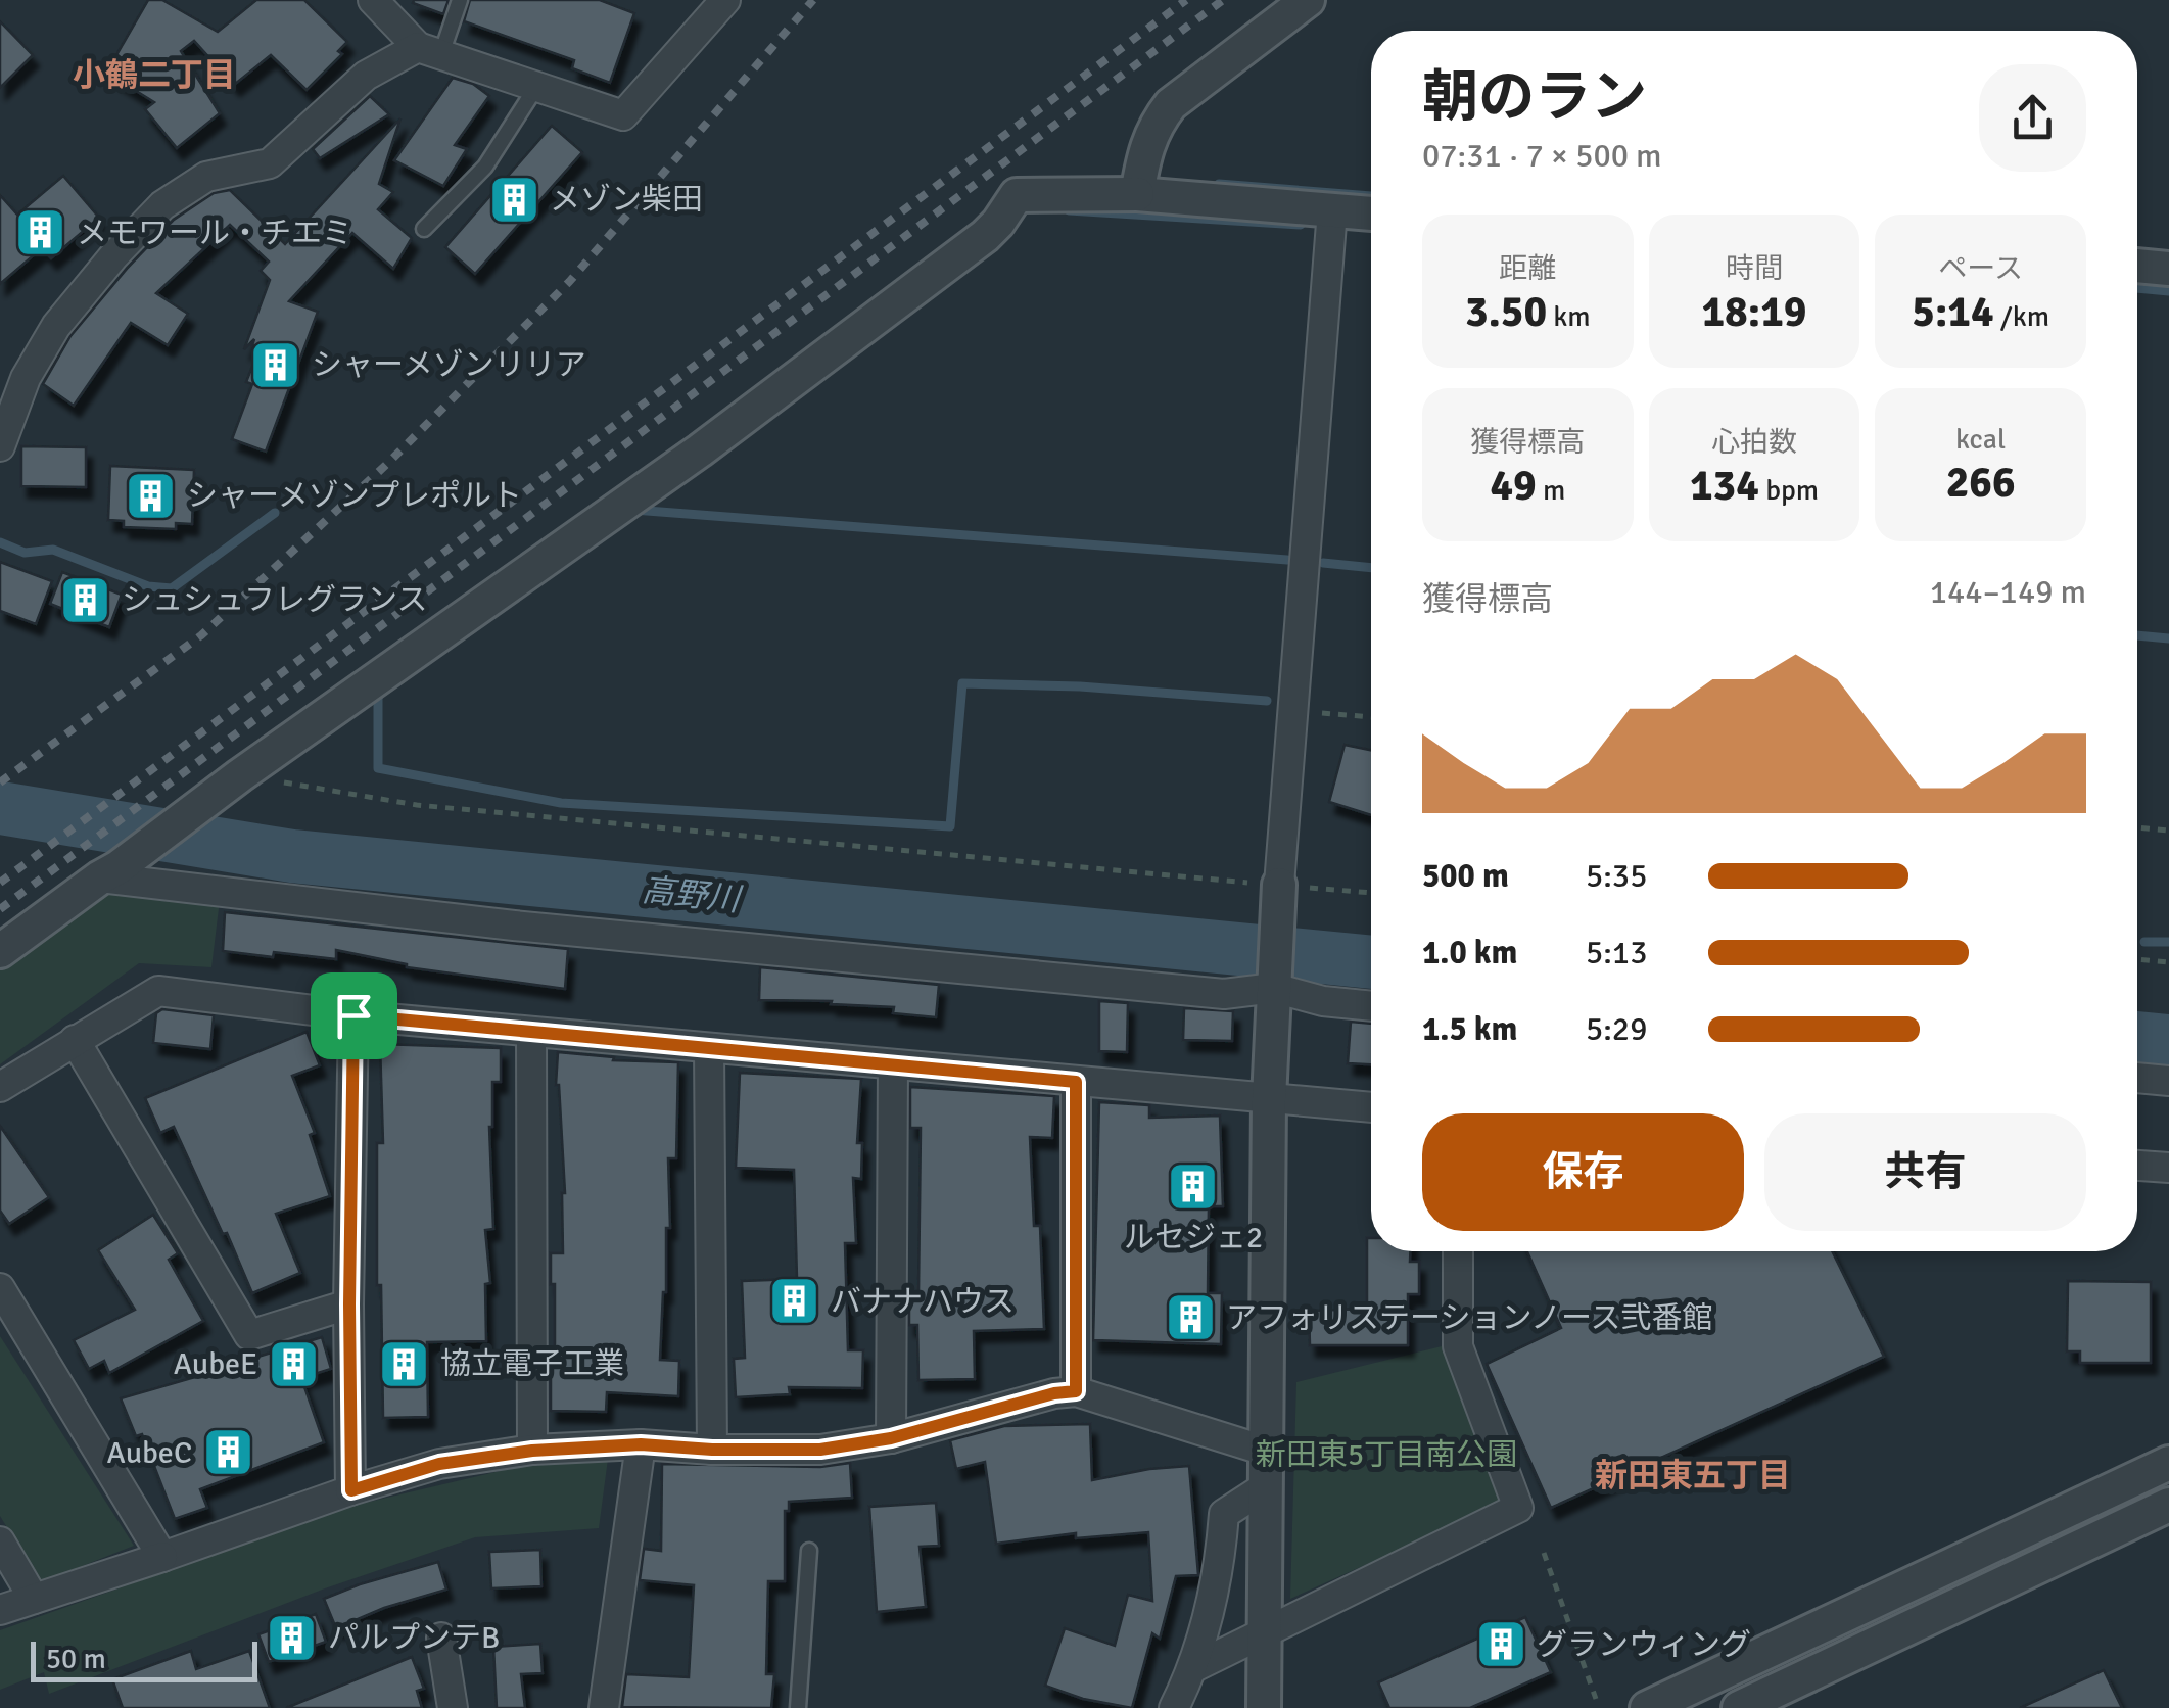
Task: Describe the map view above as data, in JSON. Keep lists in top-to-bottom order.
{
  "districts": ["小鶴二丁目", "新田東五丁目"],
  "water": ["高野川"],
  "parks": ["新田東5丁目南公園"],
  "places": {
    "building": [
      "メゾン柴田",
      "メモワール・チエミ",
      "シャーメゾンリリア",
      "シャーメゾンプレポルト",
      "シュシュフレグランス",
      "ルセジェ2",
      "バナナハウス",
      "アフォリステーションノース弐番館",
      "AubeE",
      "協立電子工業",
      "AubeC",
      "パルプンテB",
      "グランウィング"
    ]
  },
  "scale_bar": "50 m",
  "page": {
    "heading": ["朝のラン", "07:31 · 7 × 500 m"],
    "stats": [
      ["距離", "3.50 km"],
      ["時間", "18:19"],
      ["ペース", "5:14 /km"],
      ["獲得標高", "49 m"],
      ["心拍数", "134 bpm"],
      ["kcal", "266"]
    ],
    "chart": ["獲得標高", "144–149 m"],
    "list": [
      {
        "name": "500 m",
        "note": "5:35"
      },
      {
        "name": "1.0 km",
        "note": "5:13"
      },
      {
        "name": "1.5 km",
        "note": "5:29"
      }
    ],
    "buttons": ["保存", "共有"],
    "scale": "50 m"
  }
}
